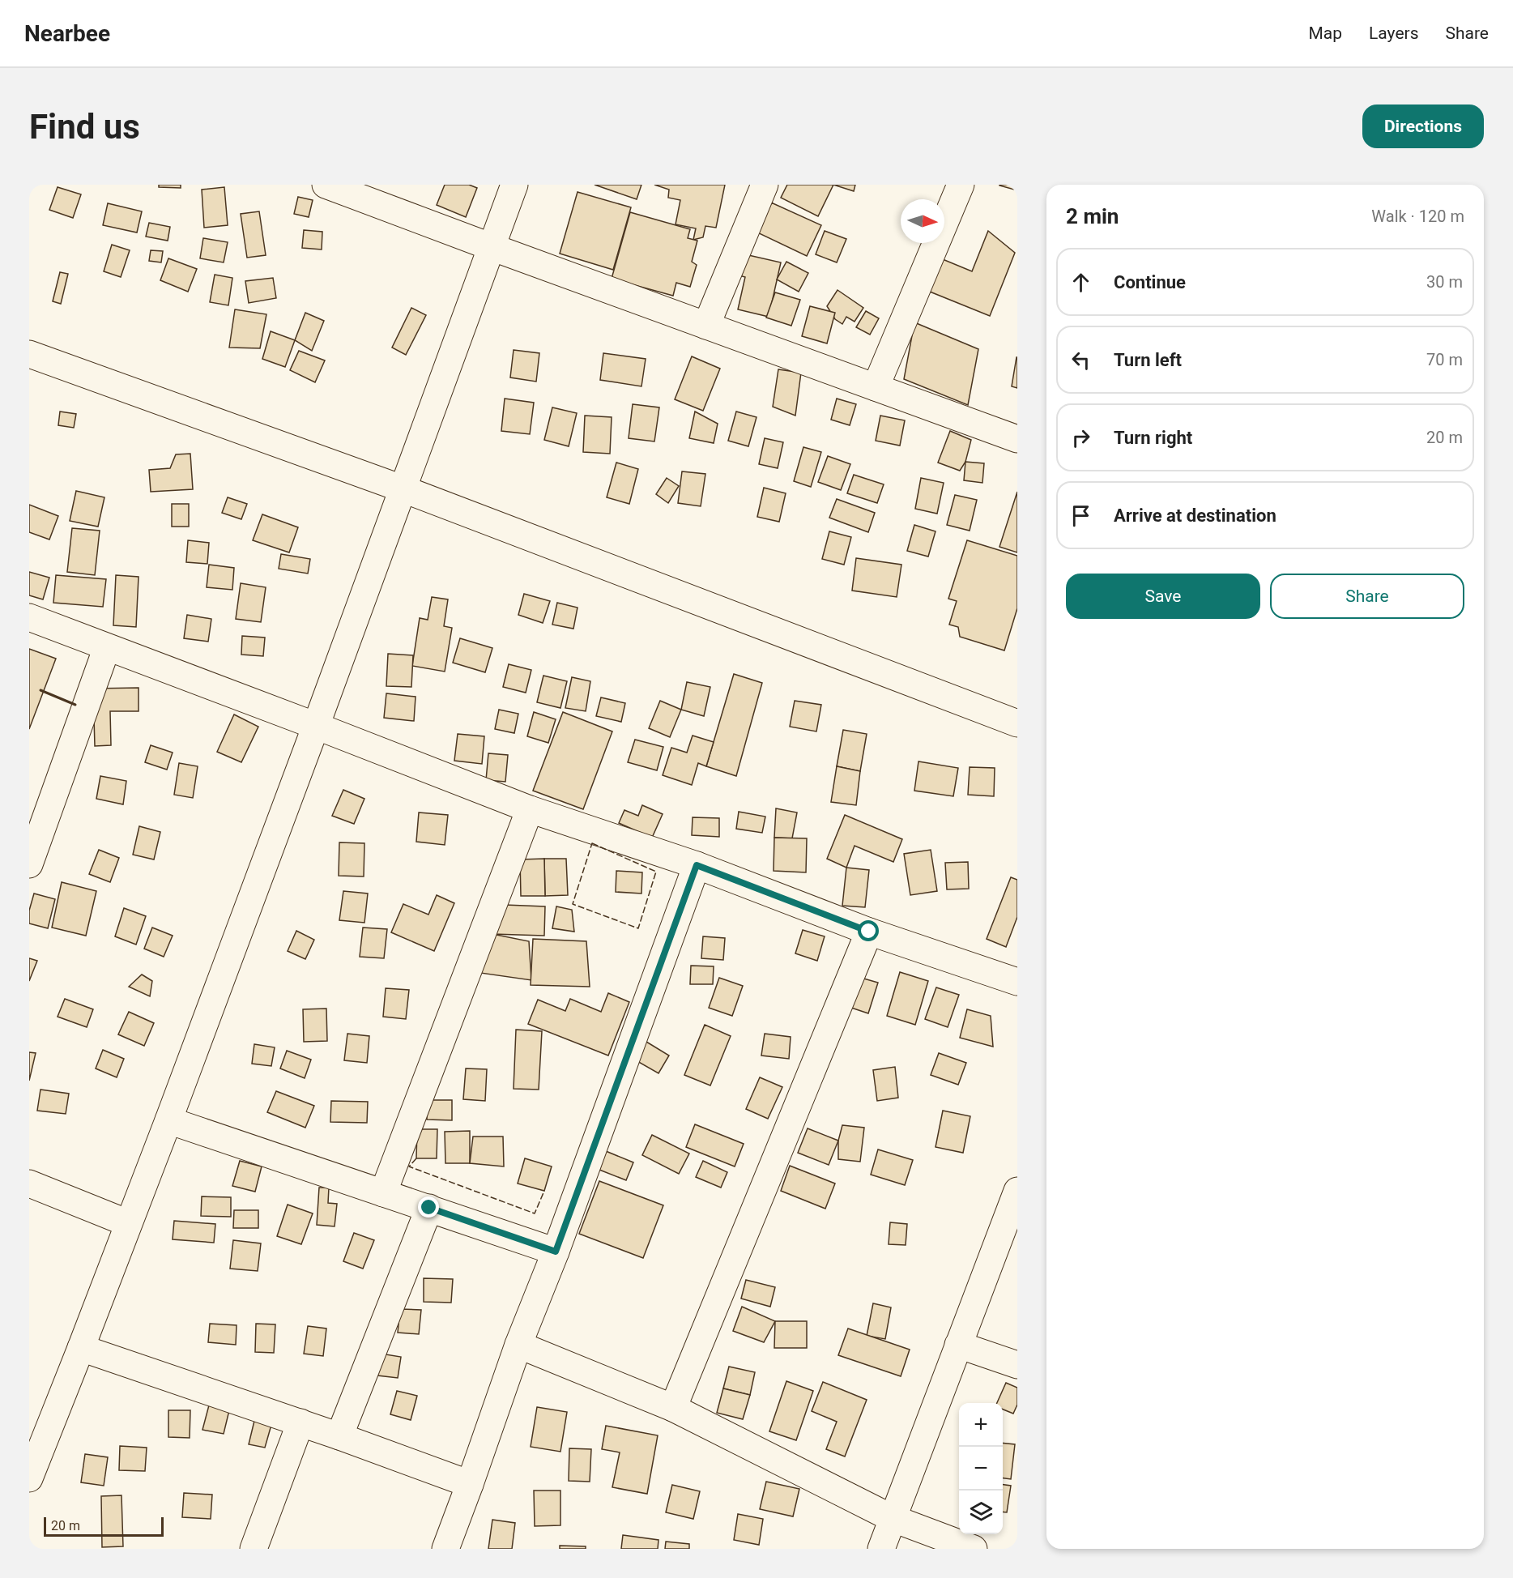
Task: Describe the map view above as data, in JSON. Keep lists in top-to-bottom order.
{
  "scale_bar": "20 m",
  "north": "right",
  "page": {
    "header": "Nearbee",
    "nav": ["Map", "Layers", "Share"],
    "buttons": [
      "Directions",
      ["Save", "Share"]
    ],
    "title": "Find us",
    "heading": ["2 min", "Walk · 120 m"],
    "list": [
      ["Continue", "30 m"],
      ["Turn left", "70 m"],
      ["Turn right", "20 m"],
      "Arrive at destination"
    ],
    "map_buttons": ["+", "−"],
    "scale": "20 m"
  }
}
